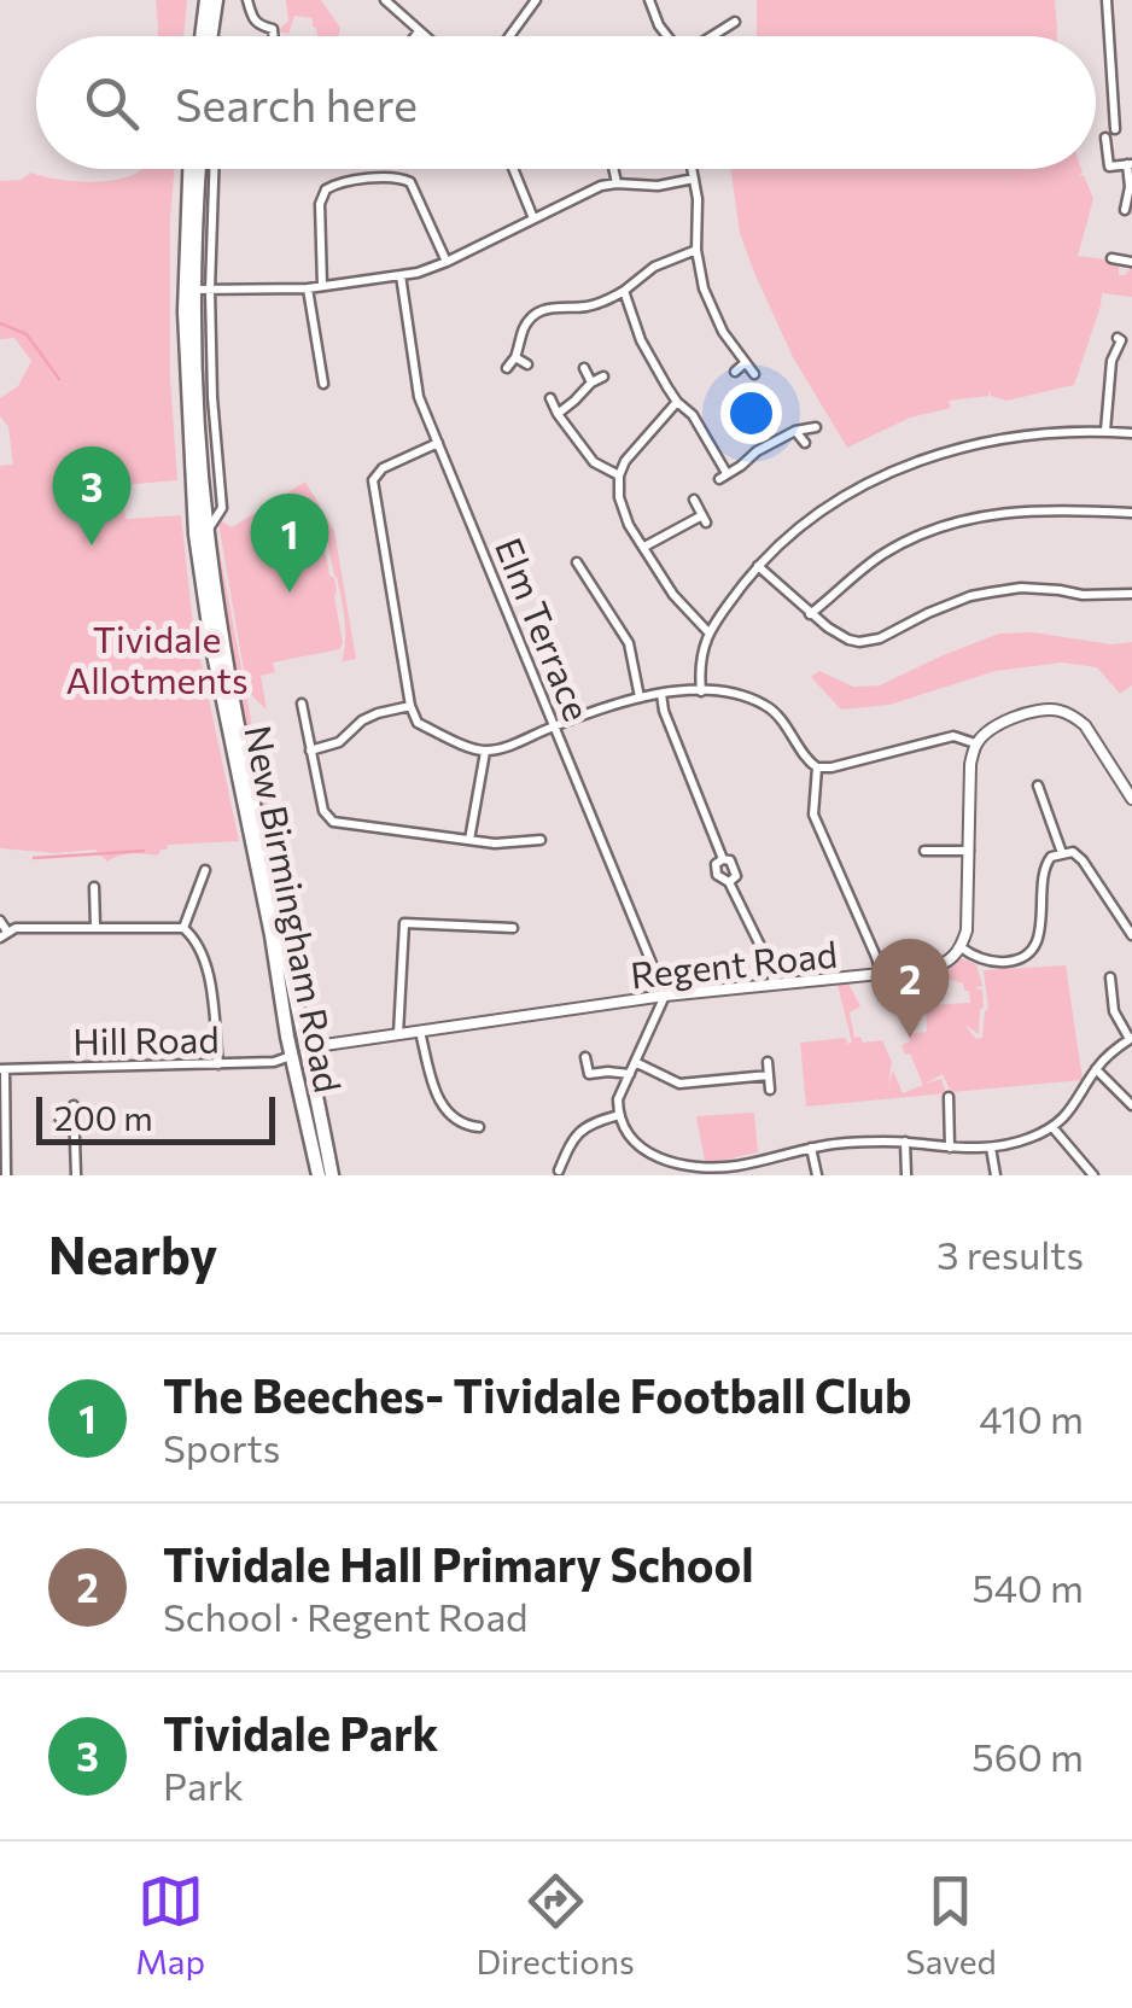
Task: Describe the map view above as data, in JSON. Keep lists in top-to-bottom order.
{
  "streets": {
    "highway": ["New Birmingham Road"],
    "street": ["Elm Terrace", "Regent Road", "Hill Road"]
  },
  "crossings": [
    ["Elm Terrace", "Regent Road"],
    ["New Birmingham Road", "Regent Road"],
    ["New Birmingham Road", "Hill Road"]
  ],
  "parks": ["Tividale Allotments"],
  "scale_bar": "200 m",
  "page": {
    "search": "Search here",
    "pins": ["3", "1", "2"],
    "scale": "200 m",
    "heading": ["Nearby", "3 results"],
    "list": [
      {
        "mark": "1",
        "name": "The Beeches- Tividale Football Club",
        "note": "Sports",
        "value": "410 m"
      },
      {
        "mark": "2",
        "name": "Tividale Hall Primary School",
        "note": "School · Regent Road",
        "value": "540 m"
      },
      {
        "mark": "3",
        "name": "Tividale Park",
        "note": "Park",
        "value": "560 m"
      }
    ],
    "nav": ["Map", "Directions", "Saved"]
  }
}
